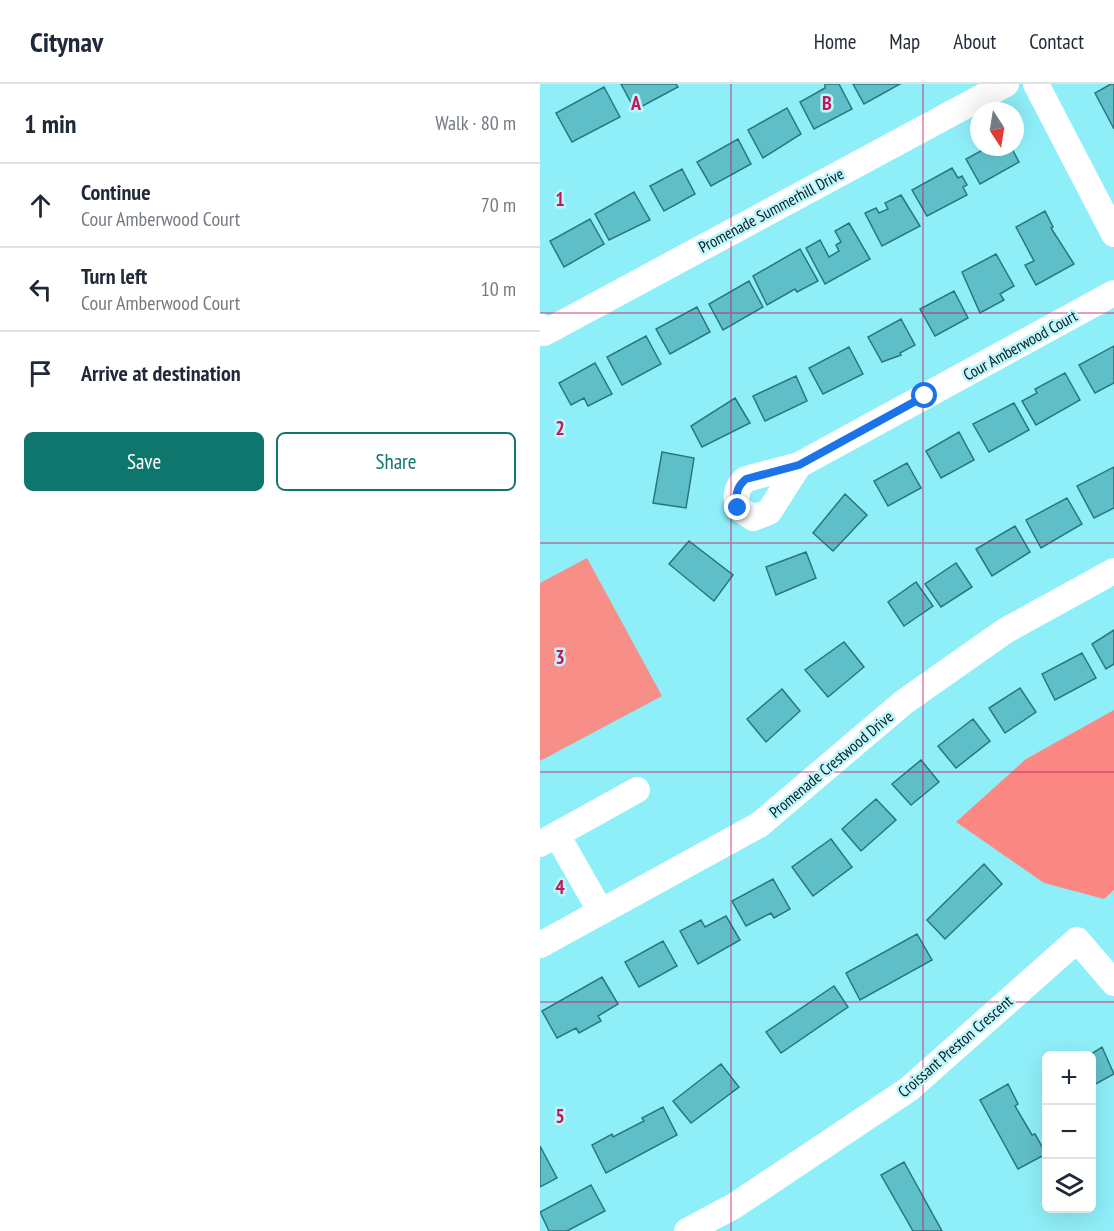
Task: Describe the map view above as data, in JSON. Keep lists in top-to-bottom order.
{
  "streets": {
    "street": [
      "Promenade Summerhill Drive",
      "Cour Amberwood Court",
      "Promenade Crestwood Drive",
      "Croissant Preston Crescent"
    ]
  },
  "north": "bottom",
  "page": {
    "header": "Citynav",
    "nav": [
      "Home",
      "Map",
      "About",
      "Contact"
    ],
    "heading": ["1 min", "Walk · 80 m"],
    "list": [
      ["Continue", "Cour Amberwood Court", "70 m"],
      ["Turn left", "Cour Amberwood Court", "10 m"],
      "Arrive at destination"
    ],
    "buttons": ["Save", "Share"],
    "map_buttons": ["+", "−"]
  },
  "grid": {
    "columns": ["A", "B"],
    "rows": [
      "1",
      "2",
      "3",
      "4",
      "5"
    ]
  }
}
